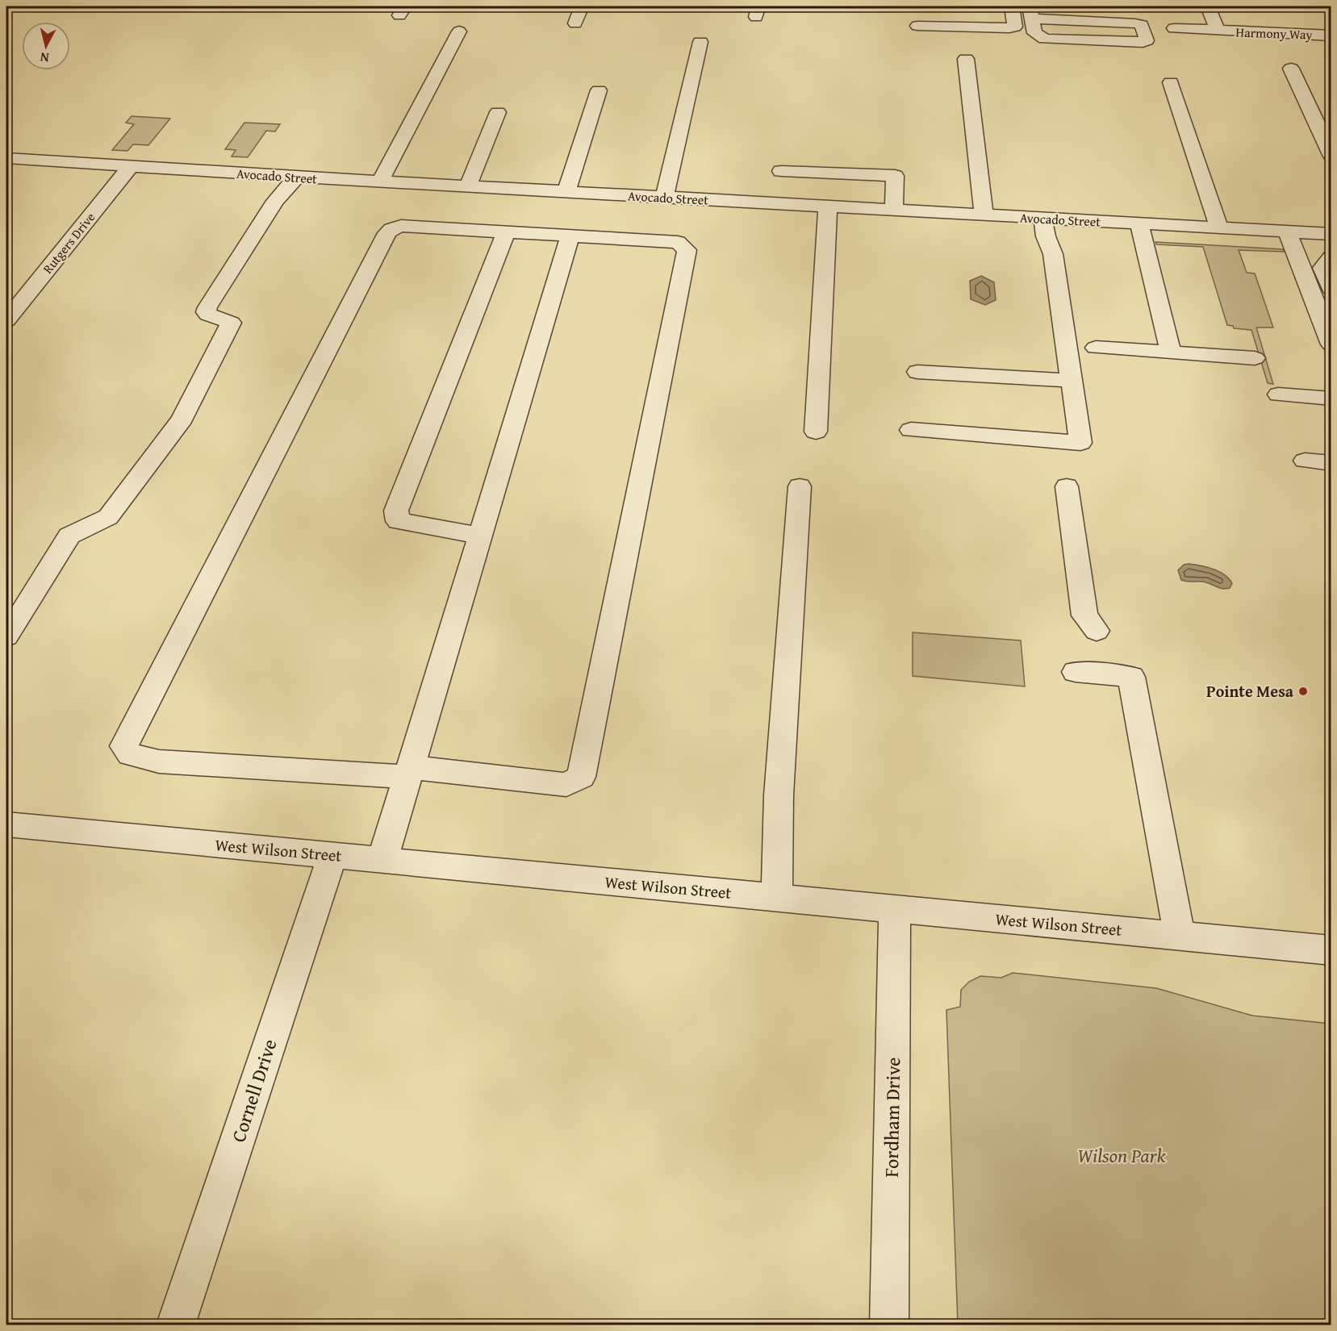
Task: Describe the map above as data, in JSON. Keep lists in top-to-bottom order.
{
  "streets": {
    "street": [
      "Harmony Way",
      "Avocado Street",
      "Rutgers Drive",
      "West Wilson Street",
      "Cornell Drive",
      "Fordham Drive"
    ]
  },
  "crossings": [
    ["Avocado Street", "Rutgers Drive"],
    ["West Wilson Street", "Cornell Drive"],
    ["West Wilson Street", "Fordham Drive"]
  ],
  "parks": ["Wilson Park"],
  "places": ["Pointe Mesa"],
  "north": "bottom"
}
